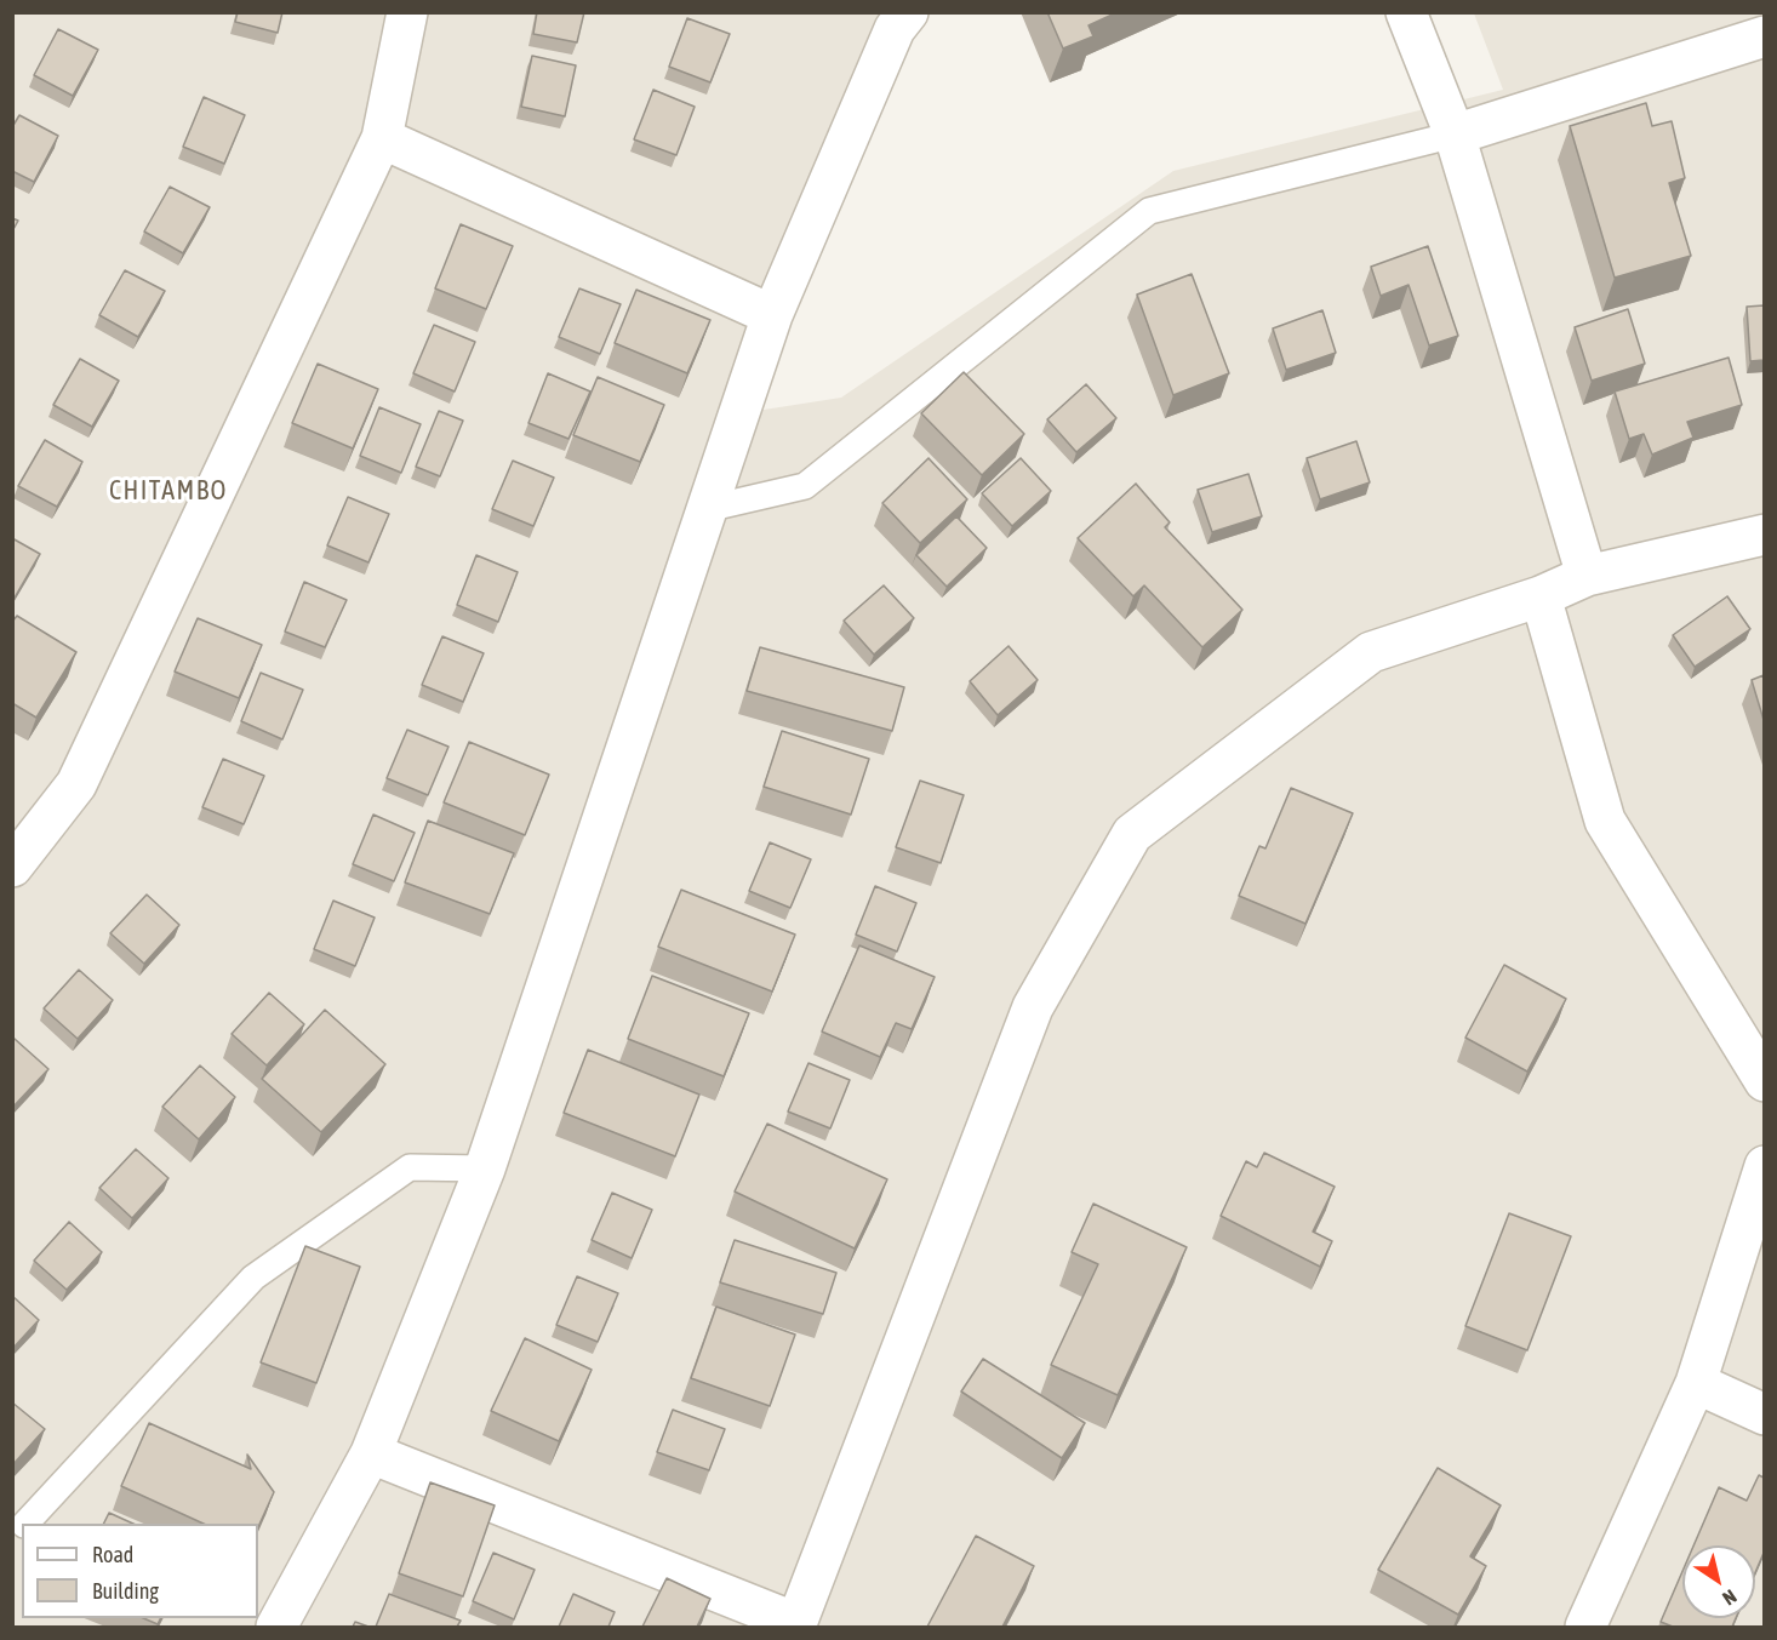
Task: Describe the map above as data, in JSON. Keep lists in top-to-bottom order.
{
  "districts": ["CHITAMBO"],
  "legend": ["Road", "Building"],
  "north": "bottom right"
}
